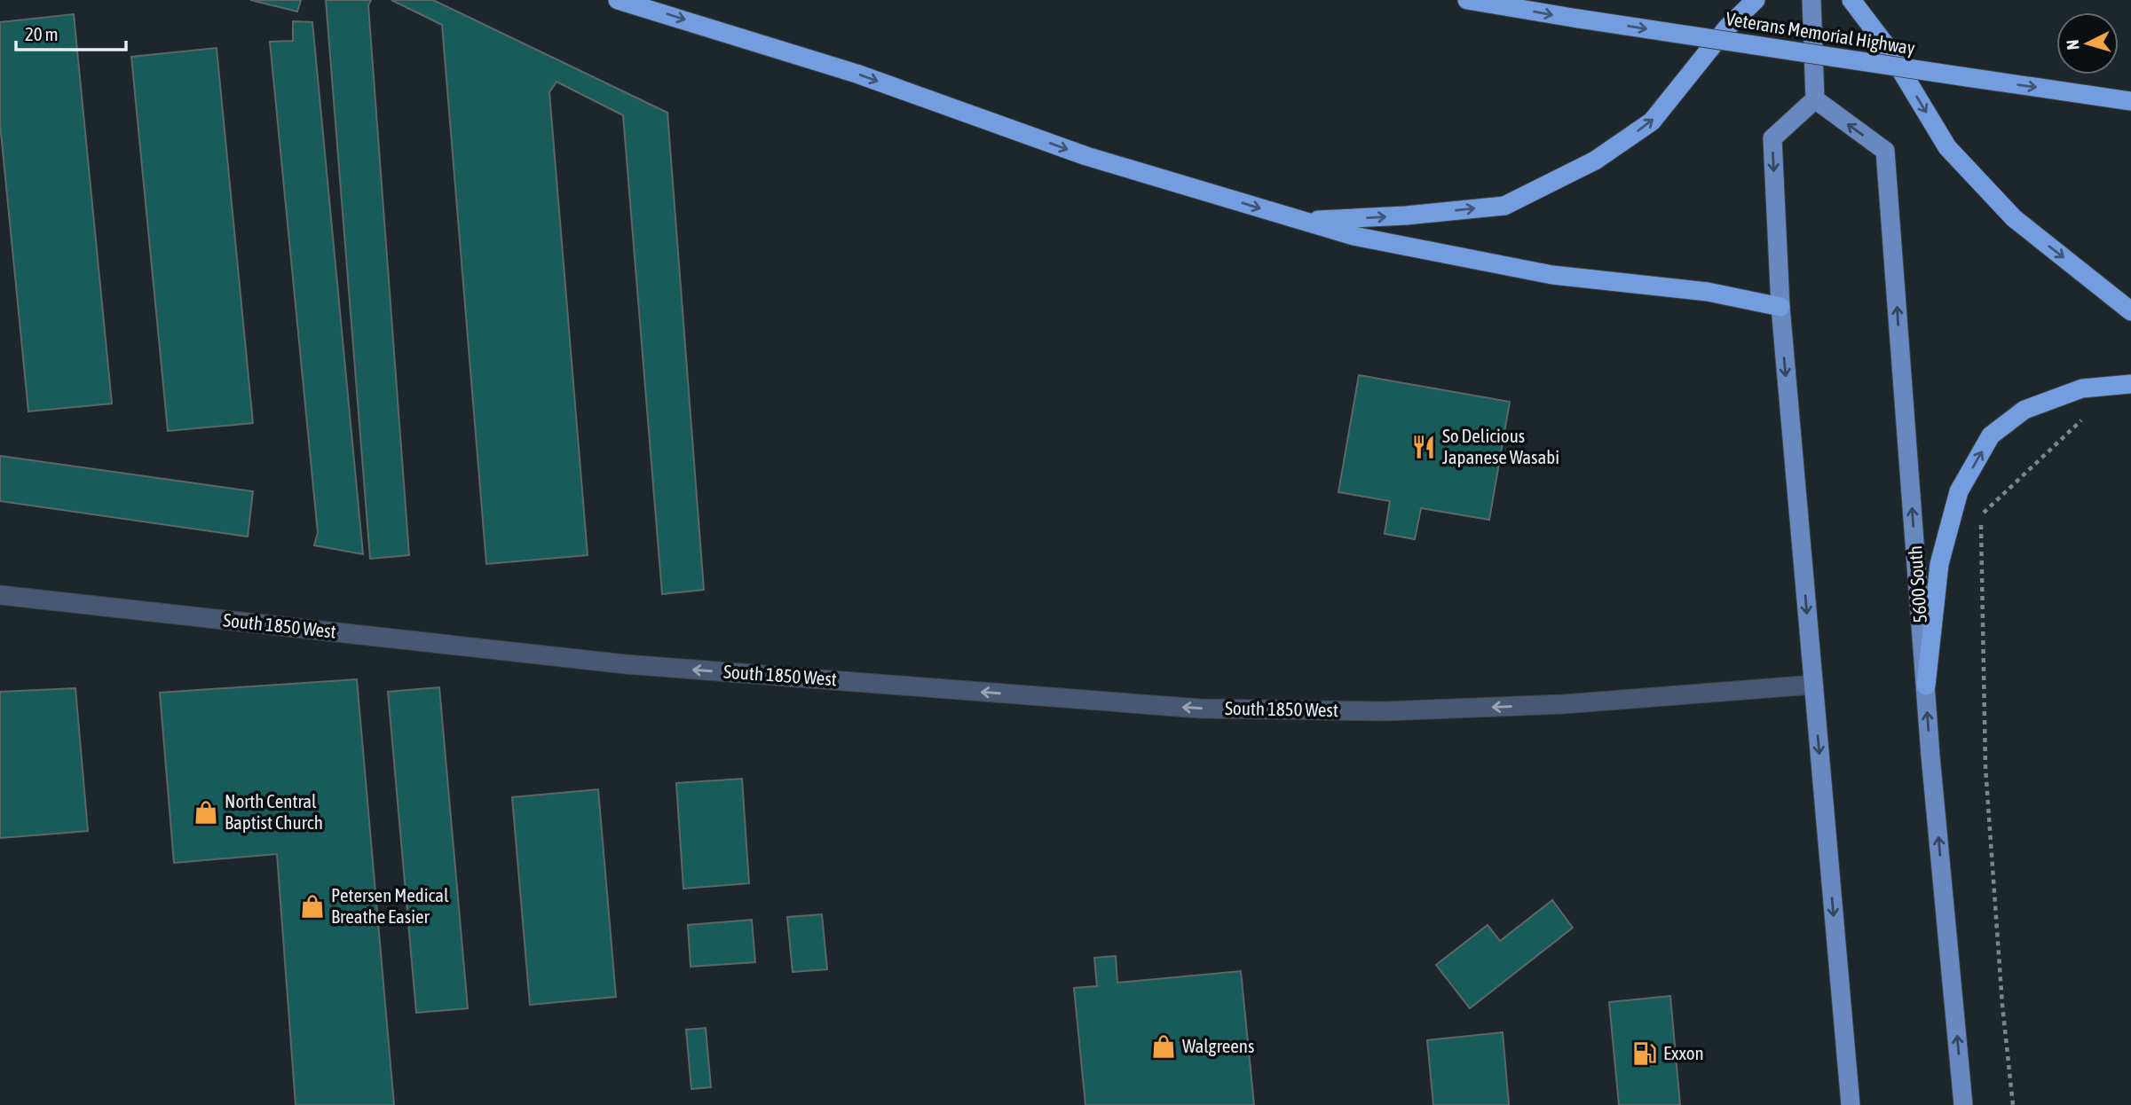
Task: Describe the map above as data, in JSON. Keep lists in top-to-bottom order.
{
  "streets": {
    "highway": ["Veterans Memorial Highway"],
    "main road": ["5600 South"],
    "street": ["South 1850 West"]
  },
  "one_way": ["Veterans Memorial Highway", "South 1850 West"],
  "places": {
    "restaurant": ["So Delicious Japanese Wasabi"],
    "shop": ["North Central Baptist Church", "Petersen Medical Breathe Easier", "Walgreens"],
    "fuel station": ["Exxon"]
  },
  "scale_bar": "20 m",
  "north": "left"
}
